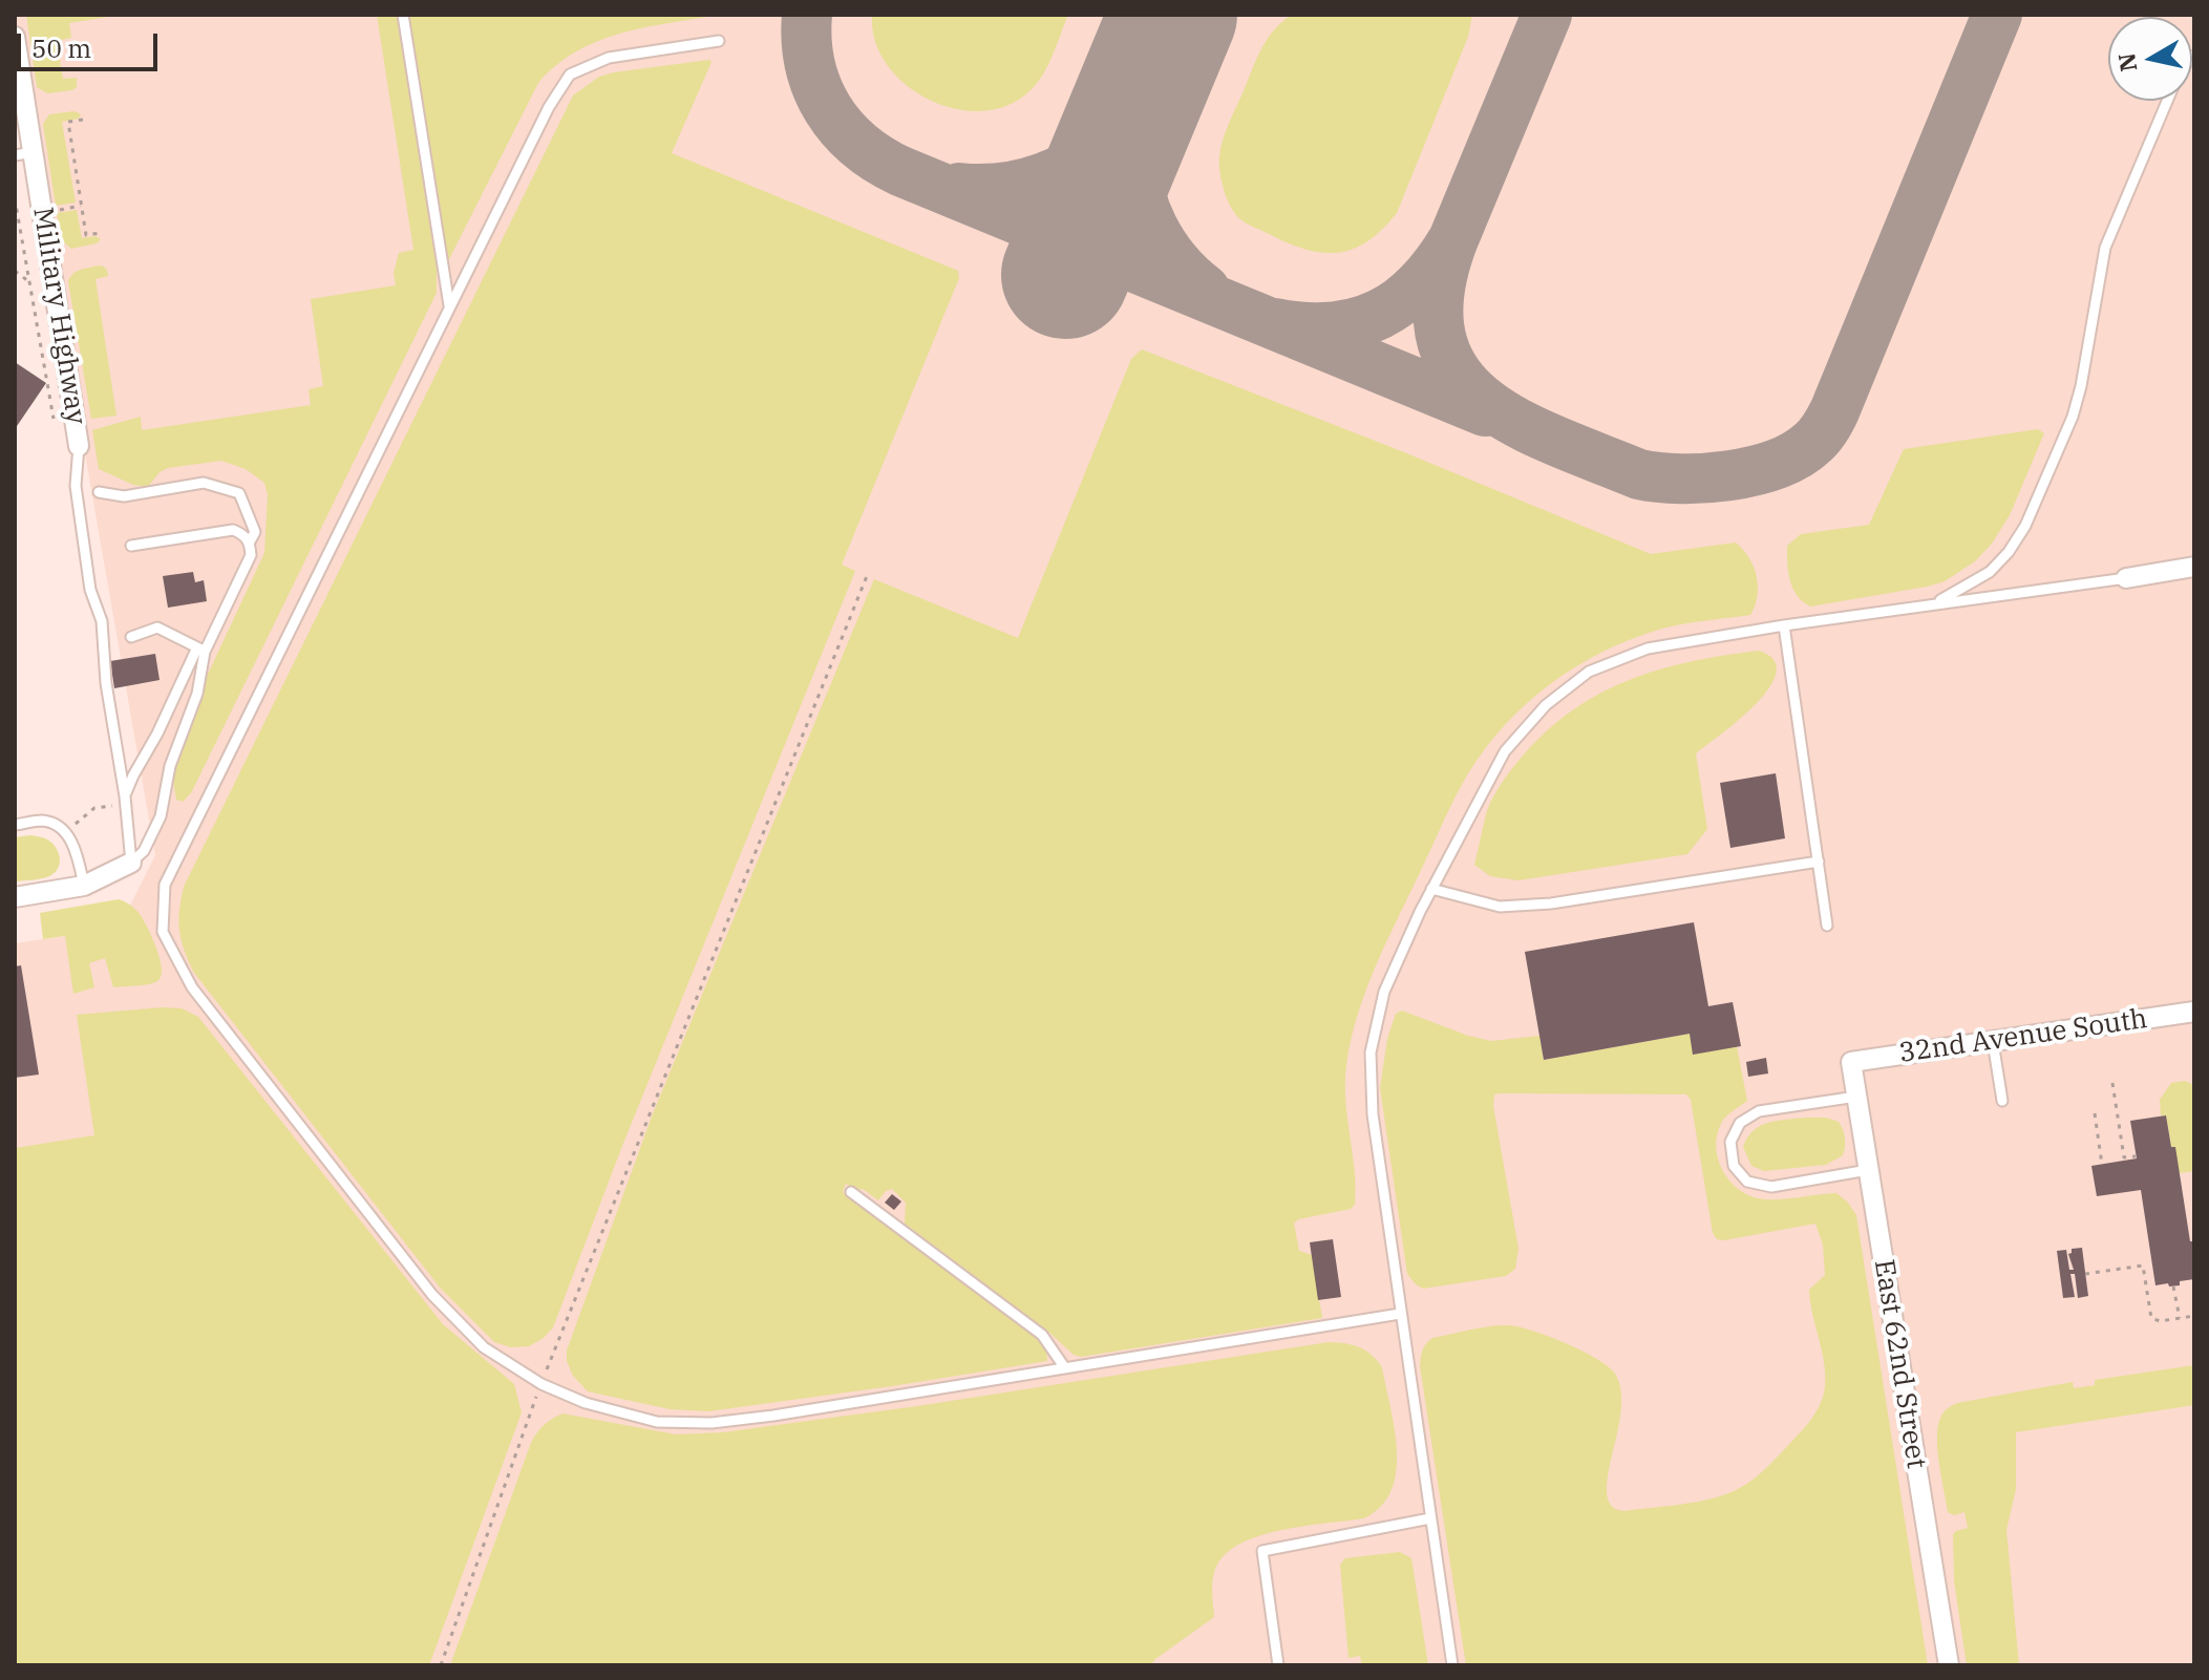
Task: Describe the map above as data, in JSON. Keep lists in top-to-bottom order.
{
  "streets": {
    "street": ["Military Highway", "32nd Avenue South", "East 62nd Street"]
  },
  "crossings": [
    ["32nd Avenue South", "East 62nd Street"]
  ],
  "scale_bar": "50 m",
  "north": "left"
}
